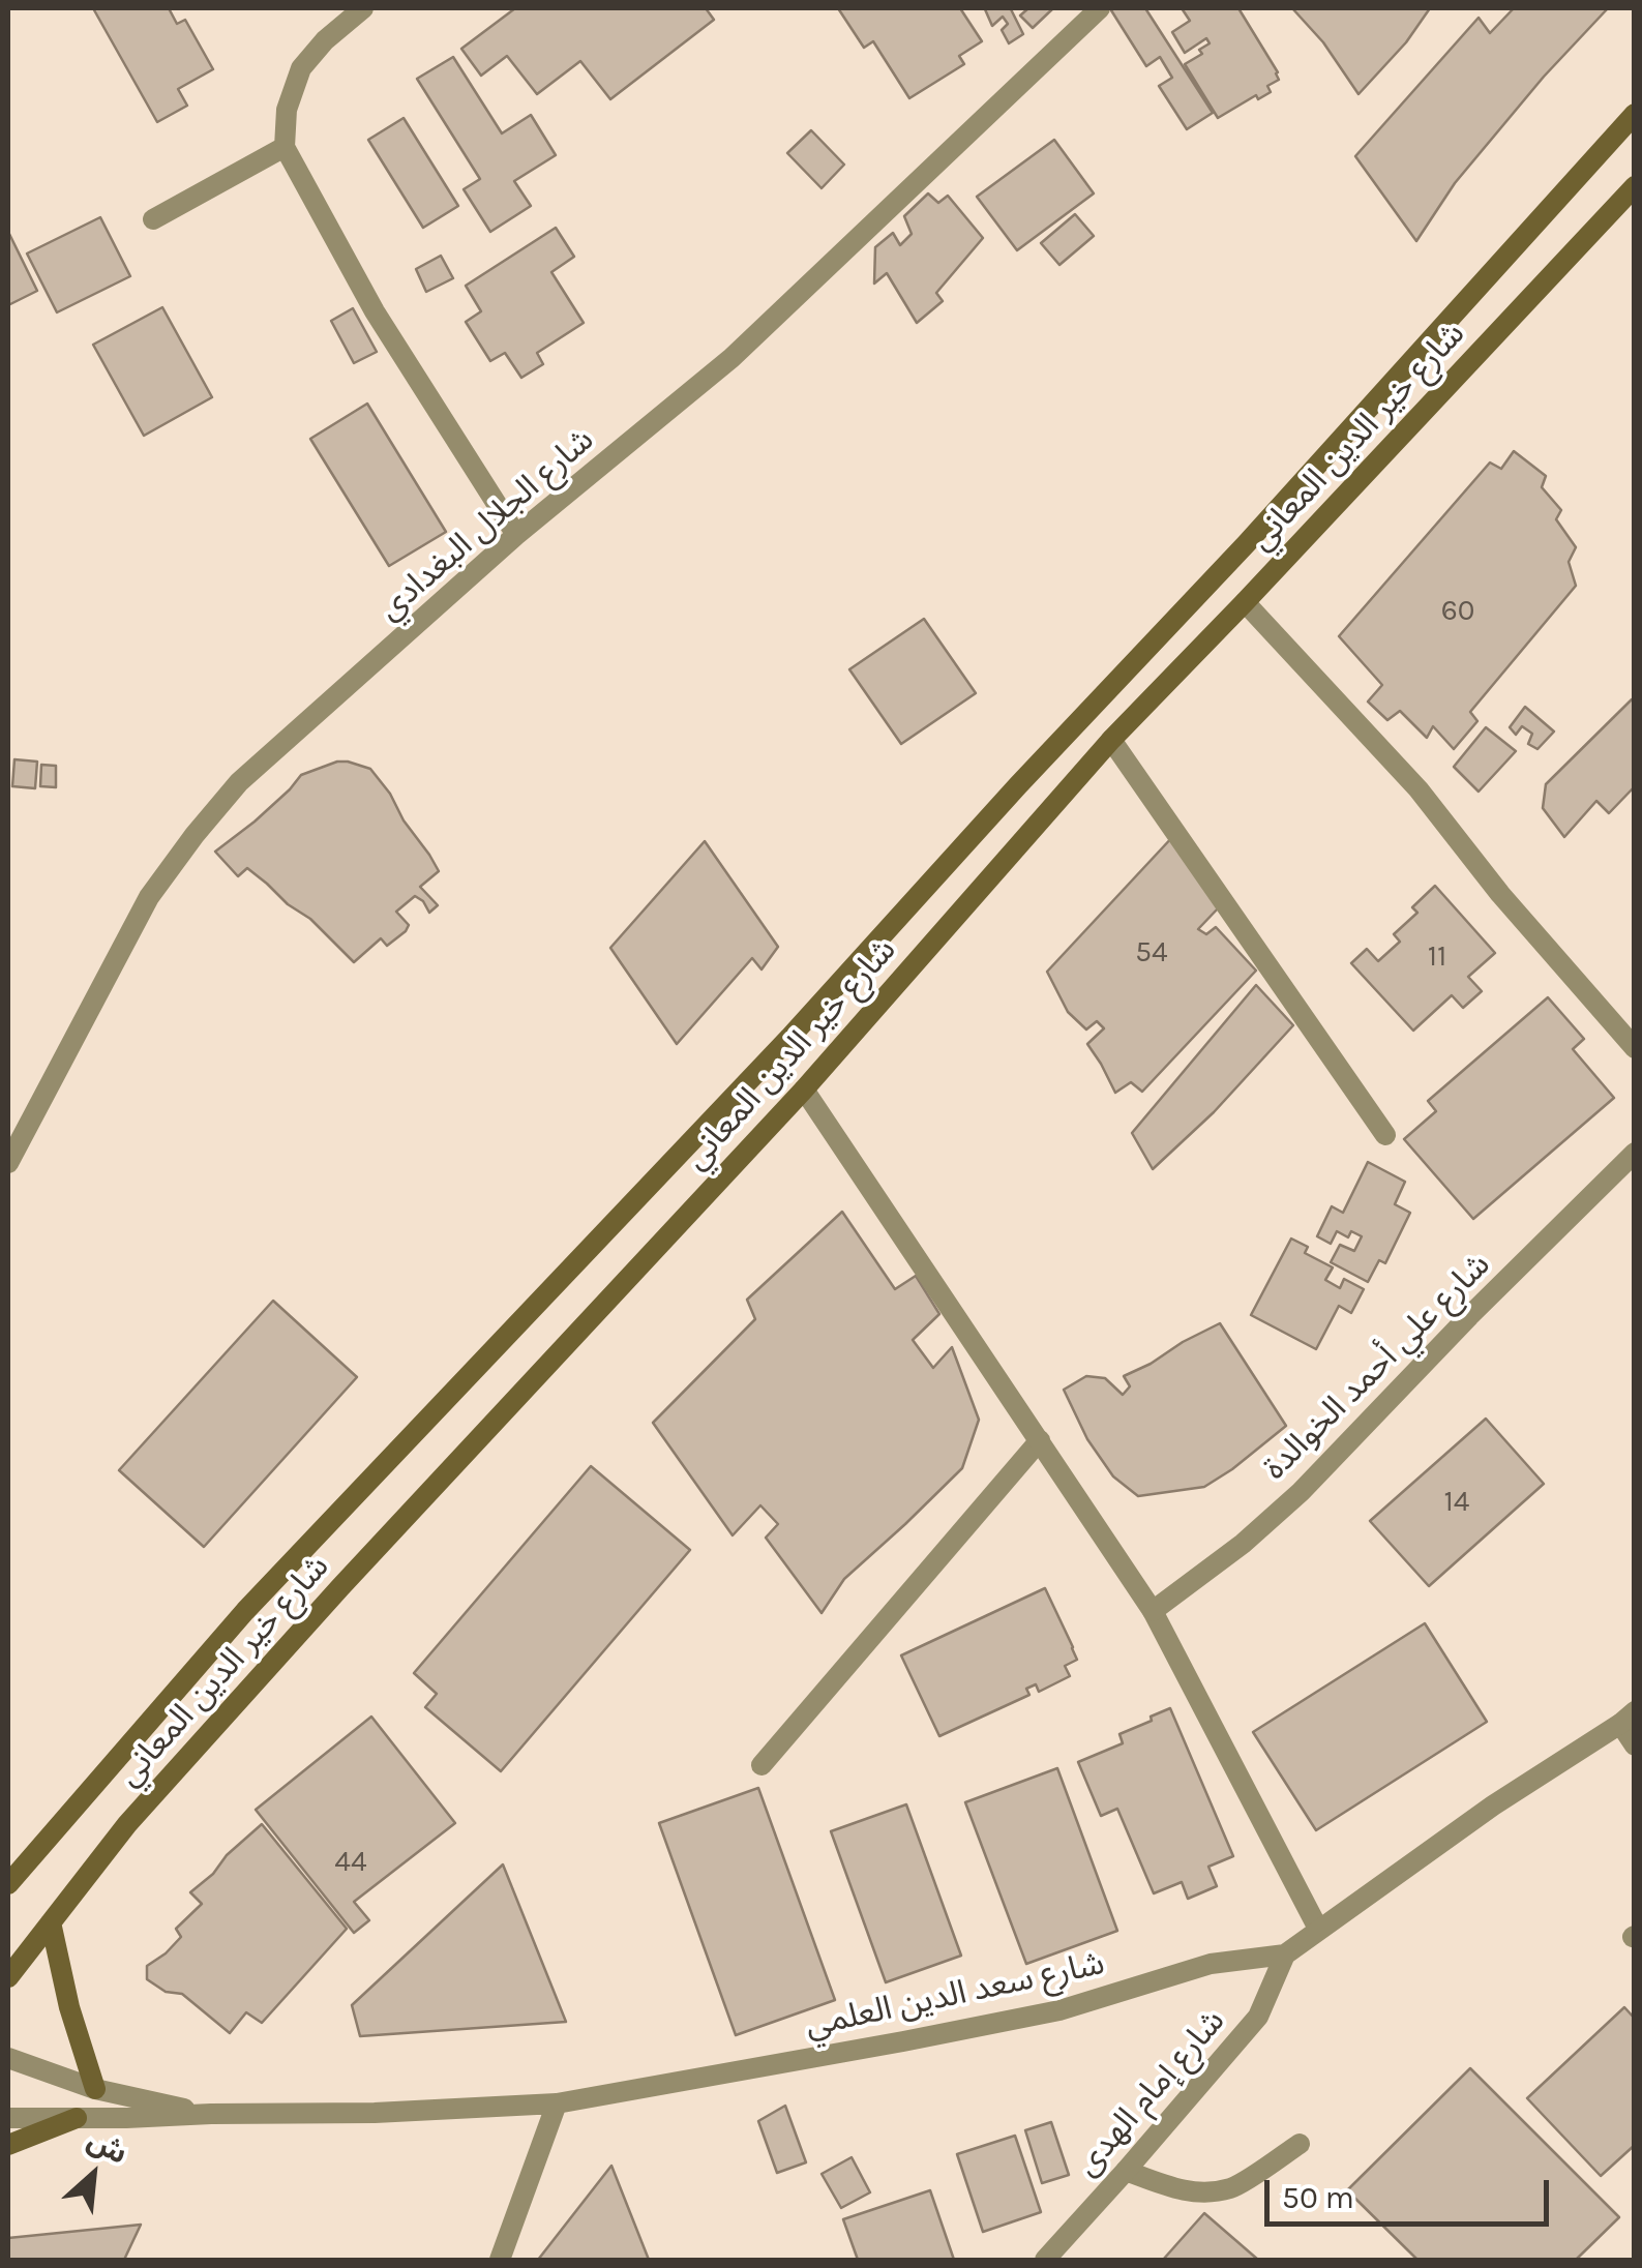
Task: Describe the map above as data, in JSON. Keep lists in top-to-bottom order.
{
  "streets": {
    "street": [
      "شارع خير الدين المعاني",
      "شارع الجلال البغدادي",
      "شارع علي أحمد الخوالدة",
      "شارع سعد الدين العلمي",
      "شارع إمام الهدى"
    ]
  },
  "crossings": [
    ["شارع سعد الدين العلمي", "شارع إمام الهدى"]
  ],
  "house_numbers": [
    "60",
    "54",
    "11",
    "14",
    "44"
  ],
  "scale_bar": "50 m",
  "north": "top right"
}
